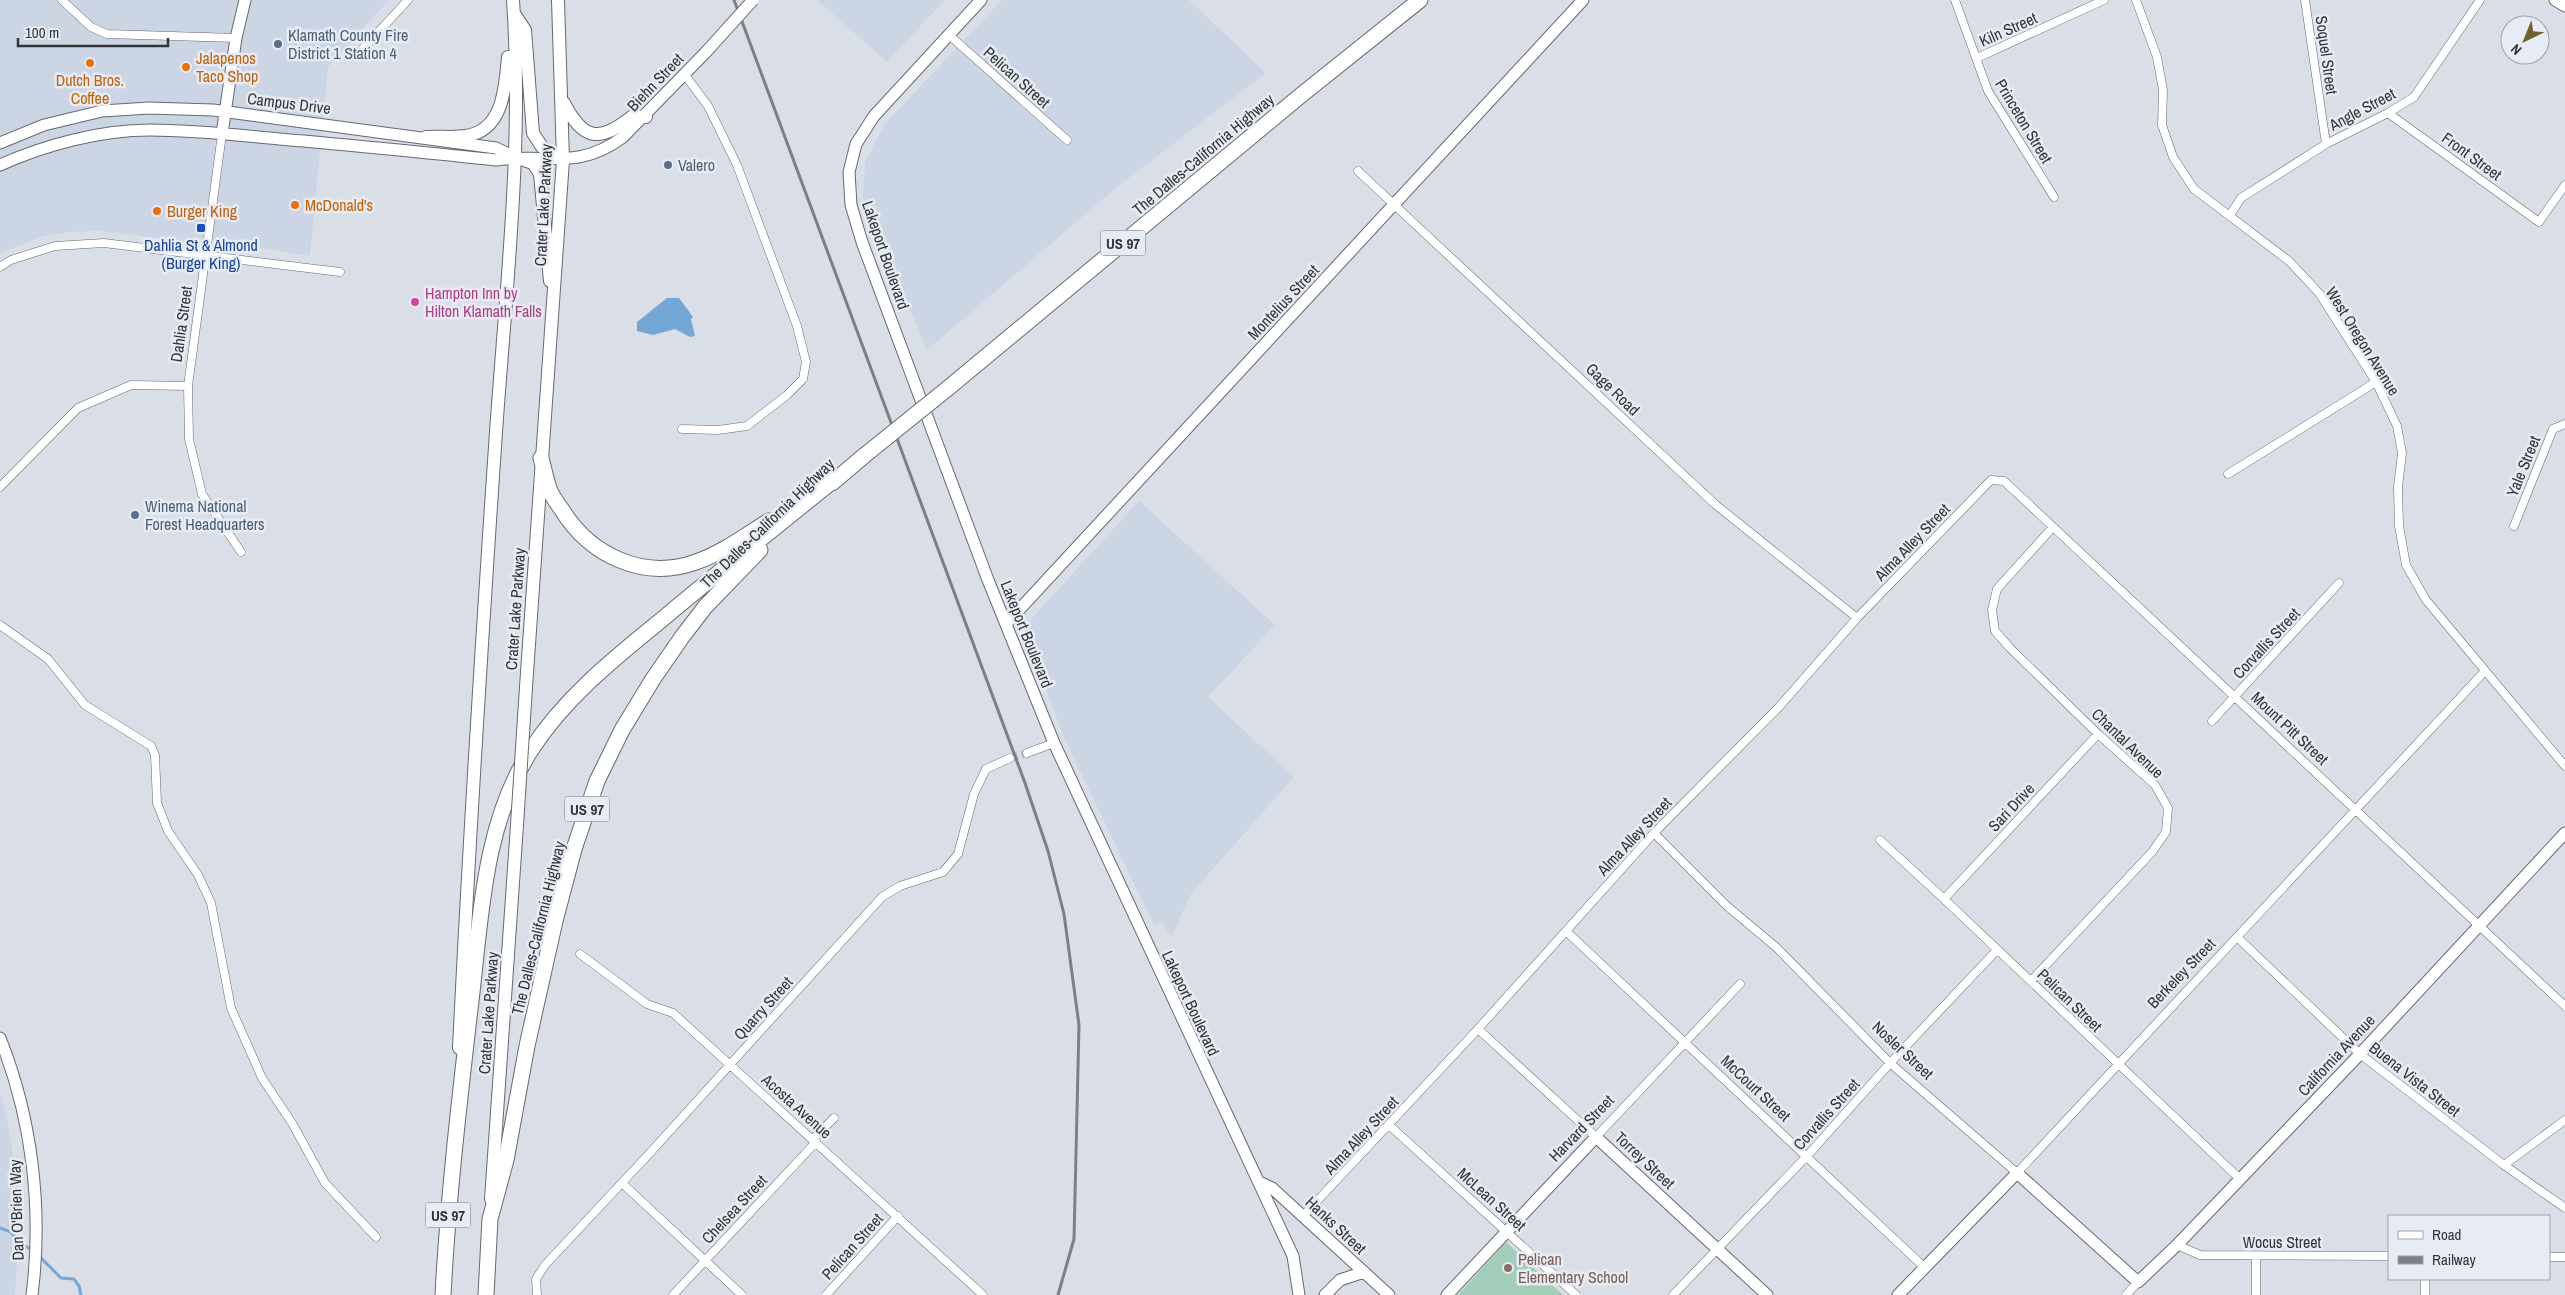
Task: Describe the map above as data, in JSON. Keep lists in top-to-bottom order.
{
  "streets": {
    "highway": ["The Dalles-California Highway", "US 97"],
    "main road": ["Crater Lake Parkway"],
    "street": [
      "Kiln Street",
      "Soquel Street",
      "Pelican Street",
      "Biehn Street",
      "Campus Drive",
      "Angle Street",
      "Princeton Street",
      "Front Street",
      "Lakeport Boulevard",
      "Montelius Street",
      "Dahlia Street",
      "West Oregon Avenue",
      "Gage Road",
      "Yale Street",
      "Alma Alley Street",
      "Corvallis Street",
      "Mount Pitt Street",
      "Chantal Avenue",
      "Sari Drive",
      "Berkeley Street",
      "Quarry Street",
      "Nosler Street",
      "California Avenue",
      "Buena Vista Street",
      "McCourt Street",
      "Acosta Avenue",
      "Harvard Street",
      "Torrey Street",
      "McLean Street",
      "Chelsea Street",
      "Dan O'Brien Way",
      "Hanks Street",
      "Wocus Street"
    ]
  },
  "crossings": [
    ["Kiln Street", "Princeton Street"],
    ["Soquel Street", "Angle Street"],
    ["Pelican Street", "Lakeport Boulevard"],
    ["Pelican Street", "Corvallis Street"],
    ["Pelican Street", "Chantal Avenue"],
    ["Pelican Street", "Sari Drive"],
    ["Pelican Street", "Berkeley Street"],
    ["Pelican Street", "California Avenue"],
    ["Pelican Street", "Acosta Avenue"],
    ["Biehn Street", "Campus Drive"],
    ["Biehn Street", "Crater Lake Parkway"],
    ["Campus Drive", "Crater Lake Parkway"],
    ["Campus Drive", "Dahlia Street"],
    ["Angle Street", "Front Street"],
    ["Angle Street", "West Oregon Avenue"],
    ["The Dalles-California Highway", "Crater Lake Parkway"],
    ["The Dalles-California Highway", "US 97"],
    ["Crater Lake Parkway", "US 97"],
    ["Lakeport Boulevard", "Montelius Street"],
    ["Lakeport Boulevard", "Hanks Street"],
    ["Montelius Street", "Gage Road"],
    ["West Oregon Avenue", "Berkeley Street"],
    ["Gage Road", "Alma Alley Street"],
    ["Alma Alley Street", "Mount Pitt Street"],
    ["Alma Alley Street", "Nosler Street"],
    ["Alma Alley Street", "McCourt Street"],
    ["Alma Alley Street", "Torrey Street"],
    ["Alma Alley Street", "McLean Street"],
    ["Alma Alley Street", "Hanks Street"],
    ["Corvallis Street", "Mount Pitt Street"],
    ["Corvallis Street", "Nosler Street"],
    ["Corvallis Street", "McCourt Street"],
    ["Corvallis Street", "Torrey Street"],
    ["Mount Pitt Street", "Chantal Avenue"],
    ["Mount Pitt Street", "Berkeley Street"],
    ["Mount Pitt Street", "California Avenue"],
    ["Chantal Avenue", "Sari Drive"],
    ["Berkeley Street", "Nosler Street"],
    ["Berkeley Street", "Buena Vista Street"],
    ["Berkeley Street", "McCourt Street"],
    ["Quarry Street", "Acosta Avenue"],
    ["Nosler Street", "California Avenue"],
    ["California Avenue", "Buena Vista Street"],
    ["California Avenue", "Wocus Street"],
    ["McCourt Street", "Harvard Street"],
    ["Acosta Avenue", "Chelsea Street"],
    ["Harvard Street", "Torrey Street"],
    ["Harvard Street", "McLean Street"]
  ],
  "places": {
    "other": [
      "Klamath County Fire District 1 Station 4",
      "Dutch Bros. Coffee",
      "Jalapenos Taco Shop",
      "Valero",
      "McDonald's",
      "Burger King",
      "Hampton Inn by Hilton Klamath Falls",
      "Winema National Forest Headquarters",
      "Pelican Elementary School"
    ],
    "transit": ["Dahlia St & Almond (Burger King)"]
  },
  "legend": ["Road", "Railway"],
  "scale_bar": "100 m",
  "north": "bottom left"
}
